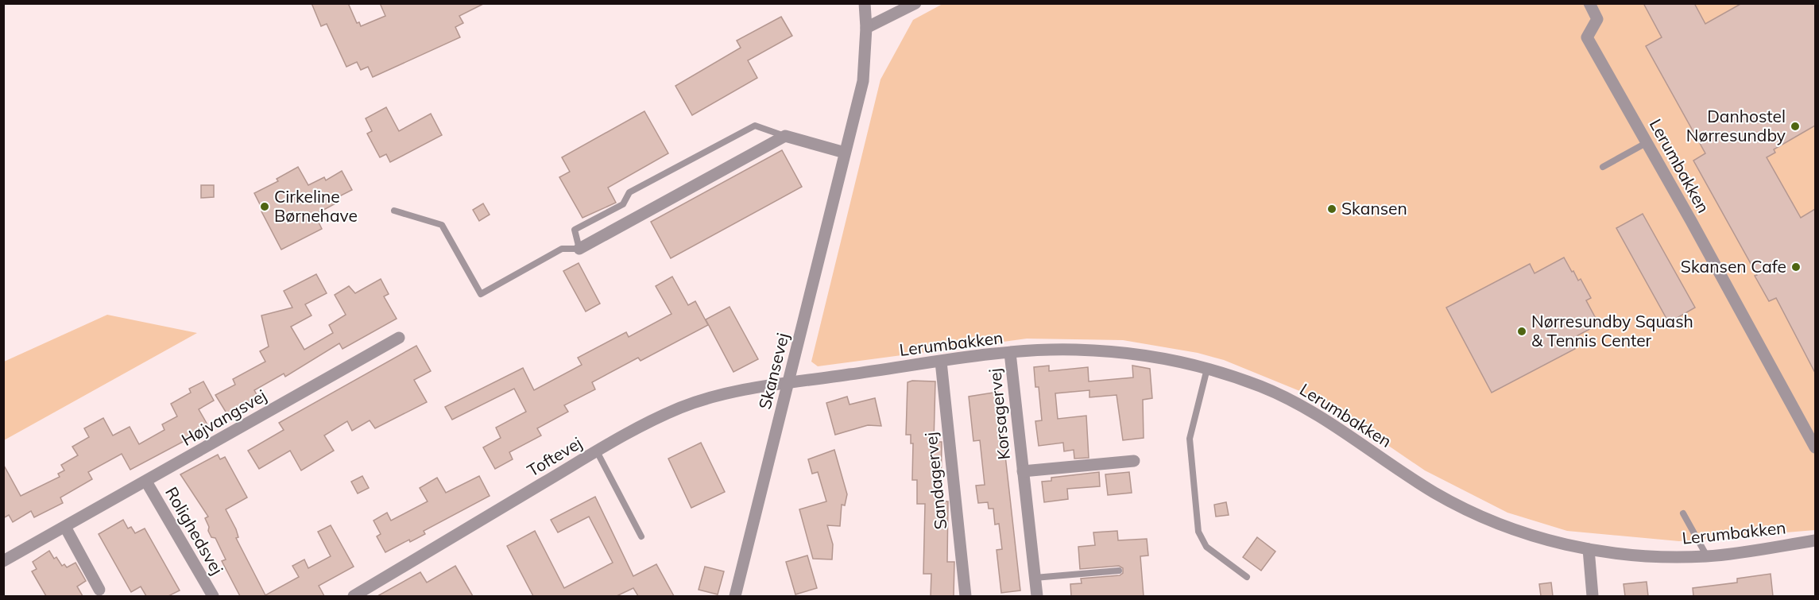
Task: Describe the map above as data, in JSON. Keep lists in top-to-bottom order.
{
  "streets": {
    "street": [
      "Lerumbakken",
      "Skansevej",
      "Korsagervej",
      "Højvangsvej",
      "Toftevej",
      "Sandagervej",
      "Rolighedsvej"
    ]
  },
  "crossings": [
    ["Lerumbakken", "Skansevej"],
    ["Lerumbakken", "Korsagervej"],
    ["Lerumbakken", "Toftevej"],
    ["Lerumbakken", "Sandagervej"],
    ["Skansevej", "Toftevej"],
    ["Højvangsvej", "Rolighedsvej"]
  ],
  "places": [
    "Danhostel Nørresundby",
    "Cirkeline Børnehave",
    "Skansen",
    "Skansen Cafe",
    "Nørresundby Squash & Tennis Center"
  ]
}
